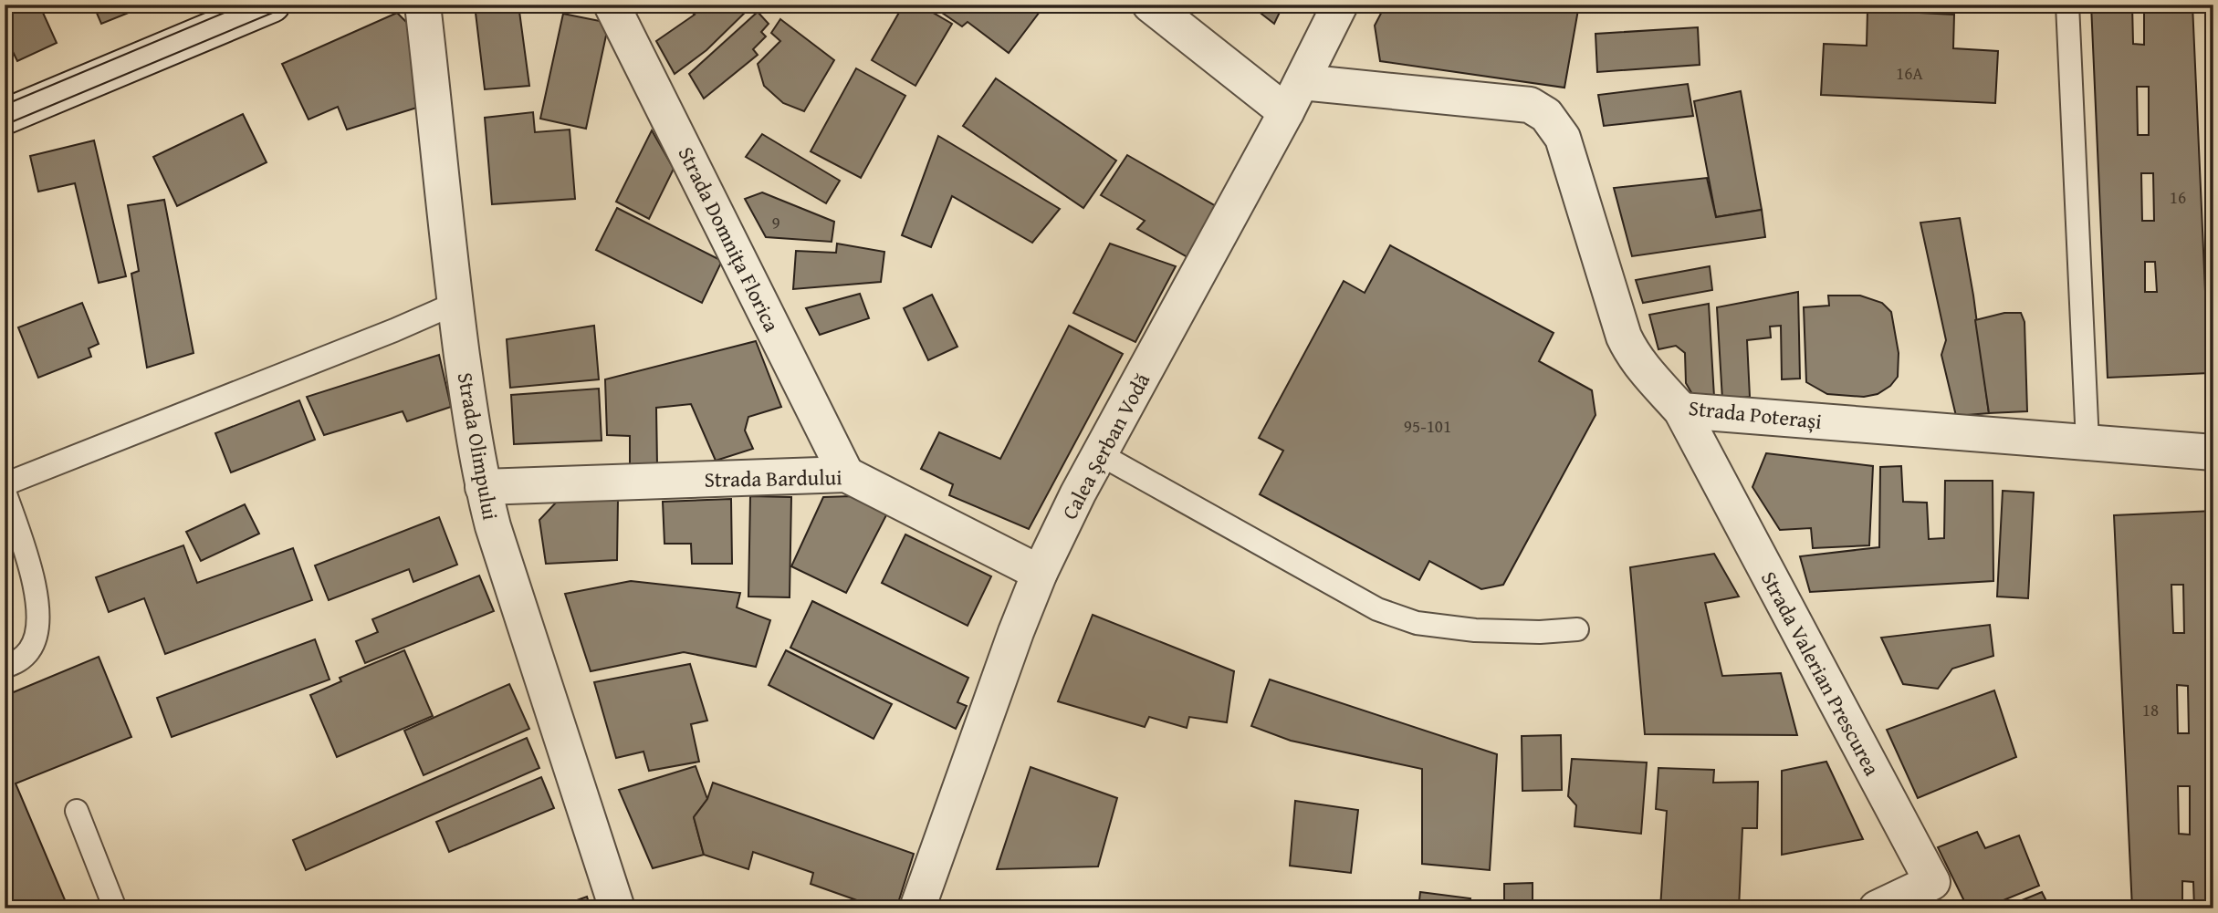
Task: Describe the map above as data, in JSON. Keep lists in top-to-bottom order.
{
  "streets": {
    "street": [
      "Strada Domnița Florica",
      "Strada Poterași",
      "Strada Olimpului",
      "Calea Șerban Vodă",
      "Strada Bardului",
      "Strada Valerian Prescurea"
    ]
  },
  "crossings": [
    ["Strada Domnița Florica", "Strada Bardului"],
    ["Strada Poterași", "Calea Șerban Vodă"],
    ["Strada Poterași", "Strada Valerian Prescurea"],
    ["Strada Olimpului", "Strada Bardului"],
    ["Calea Șerban Vodă", "Strada Bardului"]
  ],
  "house_numbers": [
    "16A",
    "16",
    "9",
    "95-101",
    "18"
  ]
}
